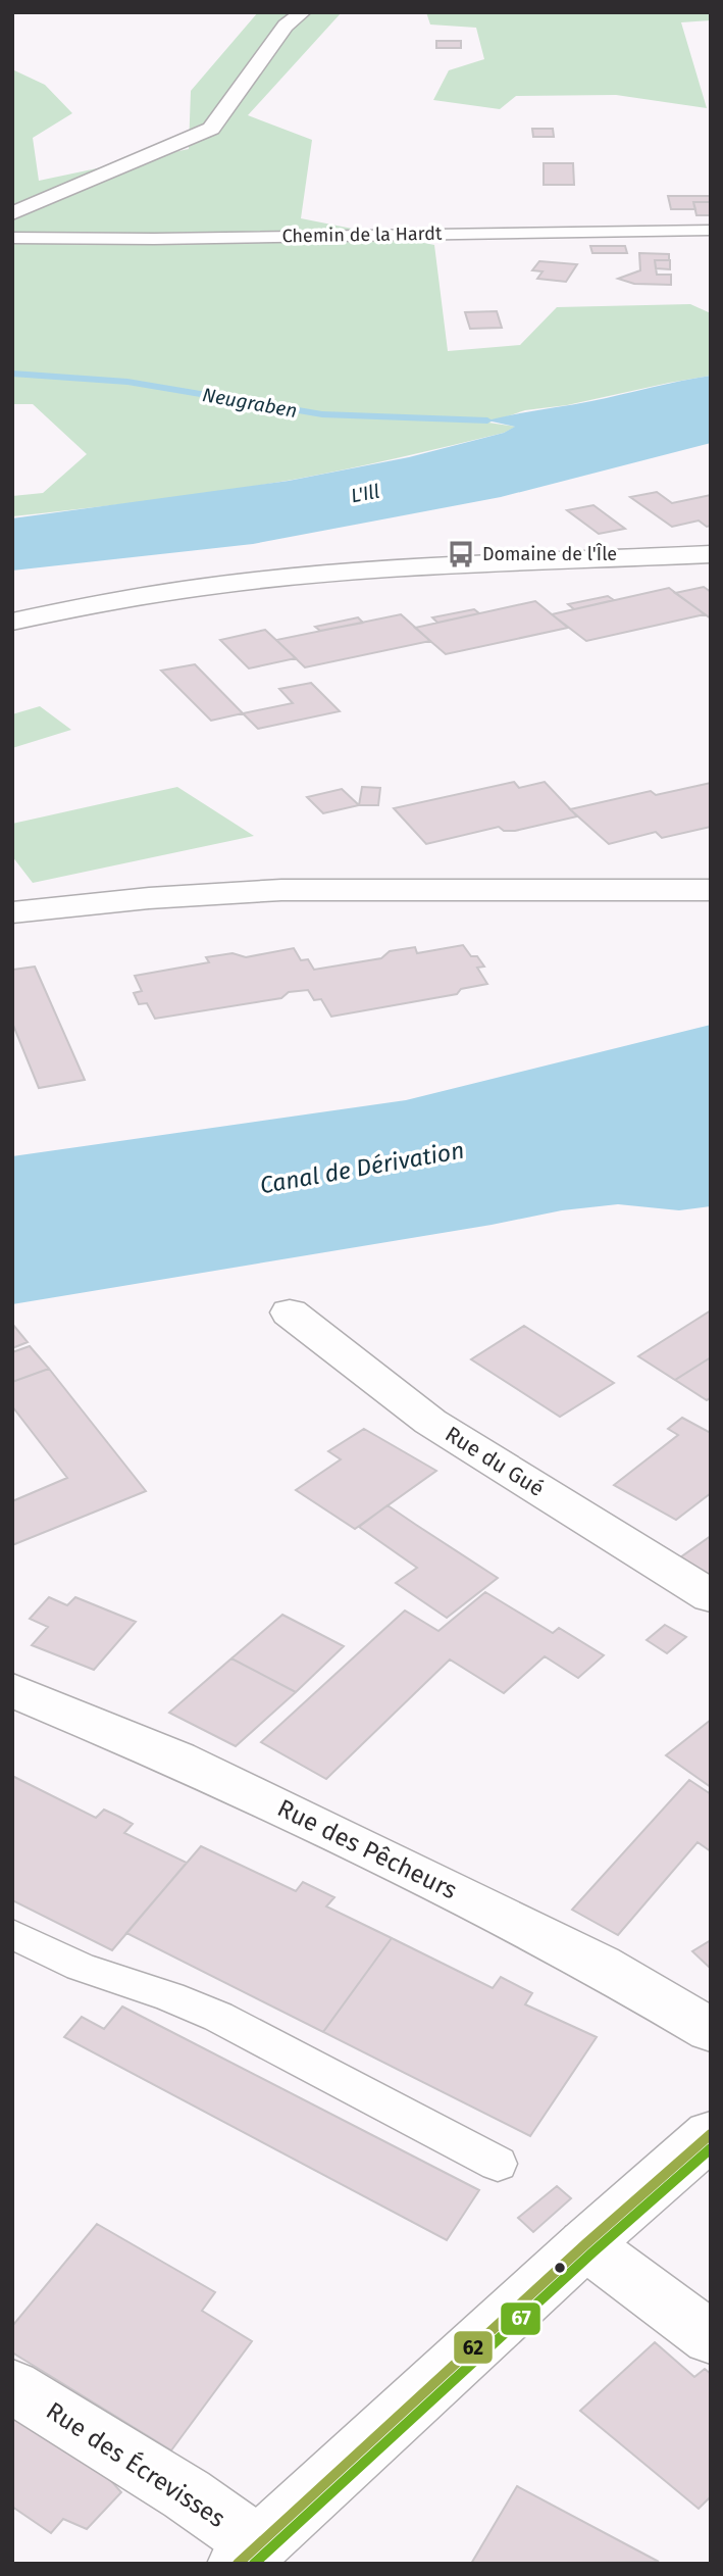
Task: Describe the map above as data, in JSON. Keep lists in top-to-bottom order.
{
  "streets": {
    "street": ["Rue du Gué", "Rue des Pêcheurs", "Rue des Écrevisses"],
    "lane": ["Chemin de la Hardt"]
  },
  "water": ["Neugraben", "L'Ill", "Canal de Dérivation"],
  "places": {
    "bus stop": ["Domaine de l'Île"]
  },
  "lines": ["transit line 62", "transit line 67"]
}
